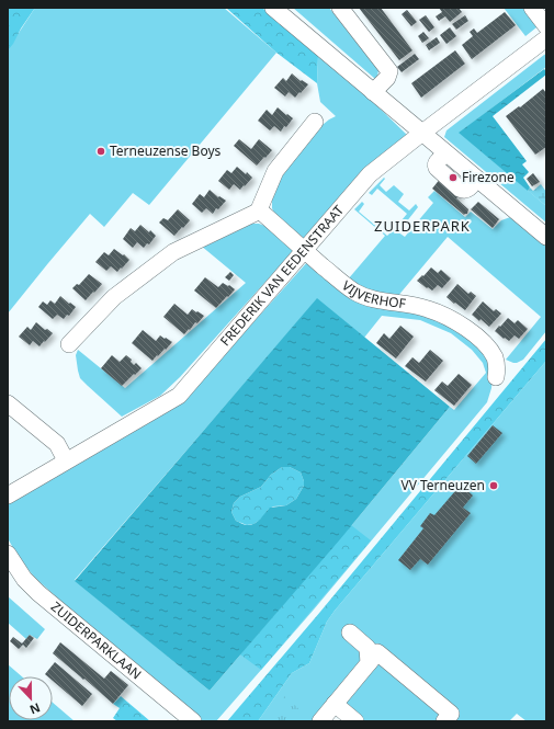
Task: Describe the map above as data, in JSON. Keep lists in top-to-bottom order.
{
  "streets": {
    "street": ["FREDERIK VAN EEDENSTRAAT", "VIJVERHOF", "ZUIDERPARKLAAN"]
  },
  "crossings": [
    ["FREDERIK VAN EEDENSTRAAT", "VIJVERHOF"]
  ],
  "districts": ["ZUIDERPARK"],
  "places": ["Terneuzense Boys", "Firezone", "VV Terneuzen"],
  "north": "bottom"
}
